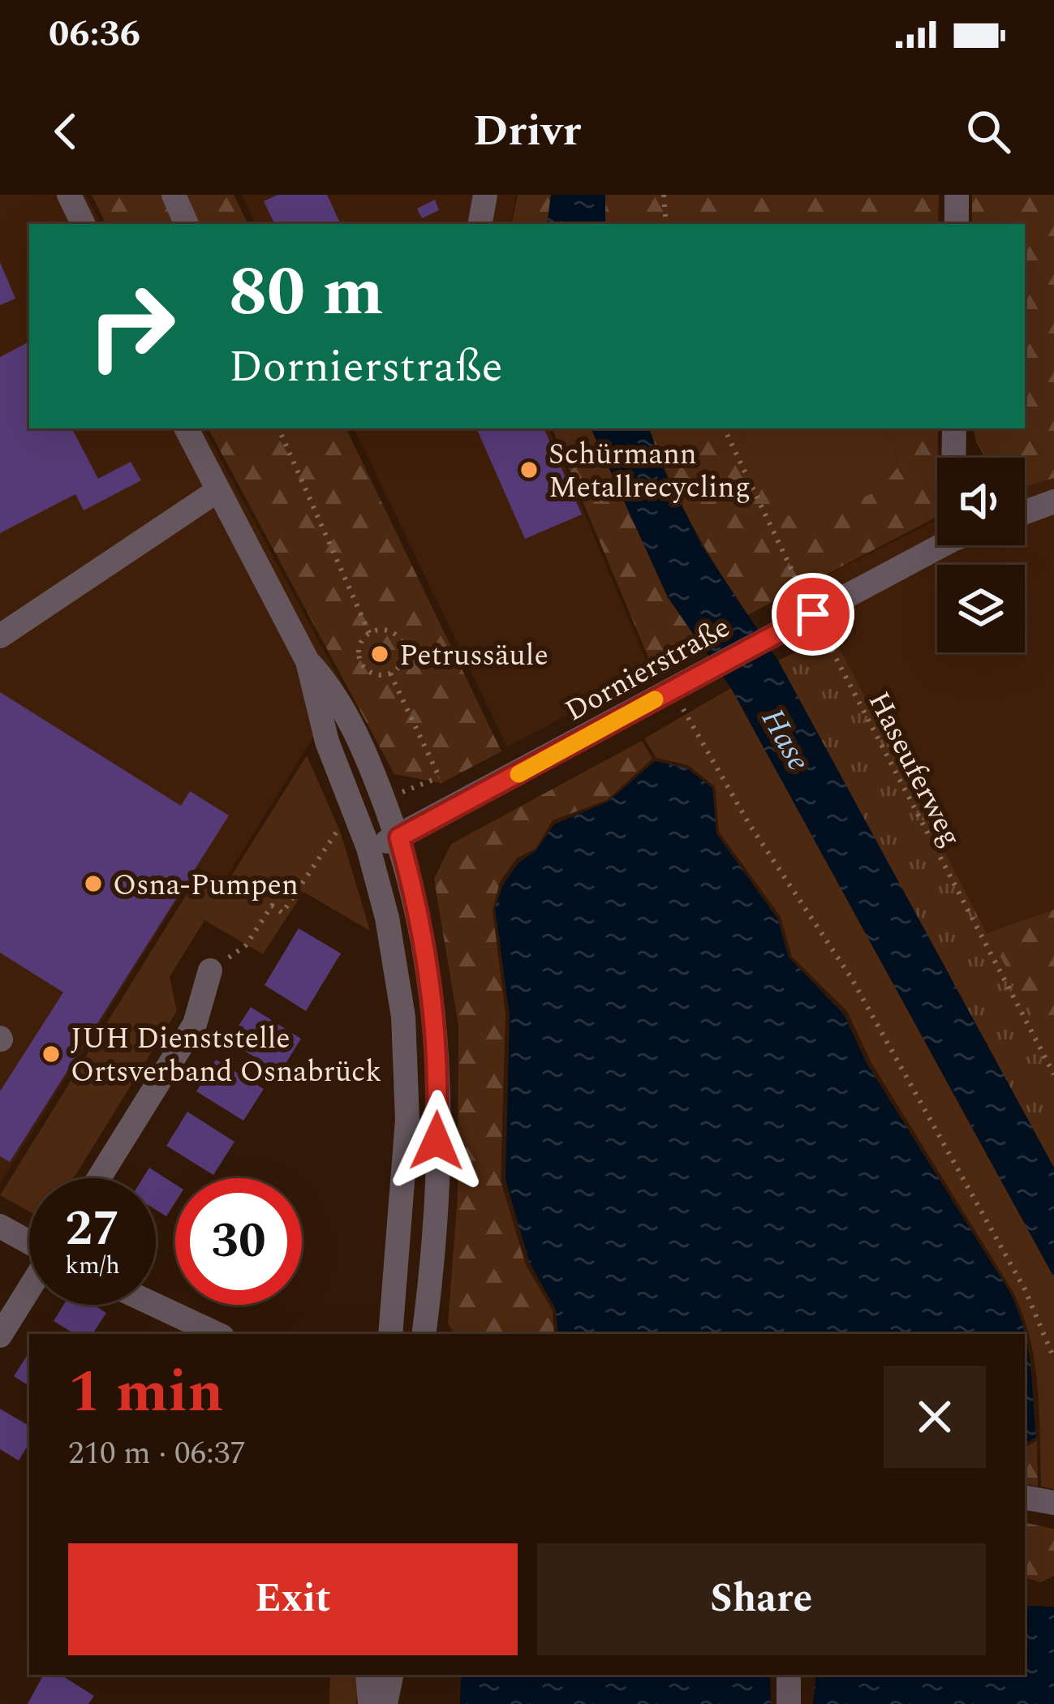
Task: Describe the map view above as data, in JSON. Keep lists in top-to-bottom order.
{
  "streets": {
    "street": ["Dornierstraße"],
    "path": ["Haseuferweg"]
  },
  "crossings": [
    ["Dornierstraße", "Haseuferweg"]
  ],
  "water": ["Hase"],
  "places": [
    "Schürmann Metallrecycling",
    "Petrussäule",
    "Osna-Pumpen",
    "JUH Dienststelle Ortsverband Osnabrück"
  ],
  "page": {
    "status": "06:36",
    "header": "Drivr",
    "turn": ["80 m", "Dornierstraße"],
    "speed": "27 km/h",
    "limit": "30",
    "heading": ["1 min", "210 m · 06:37"],
    "buttons": ["Exit", "Share"]
  }
}
